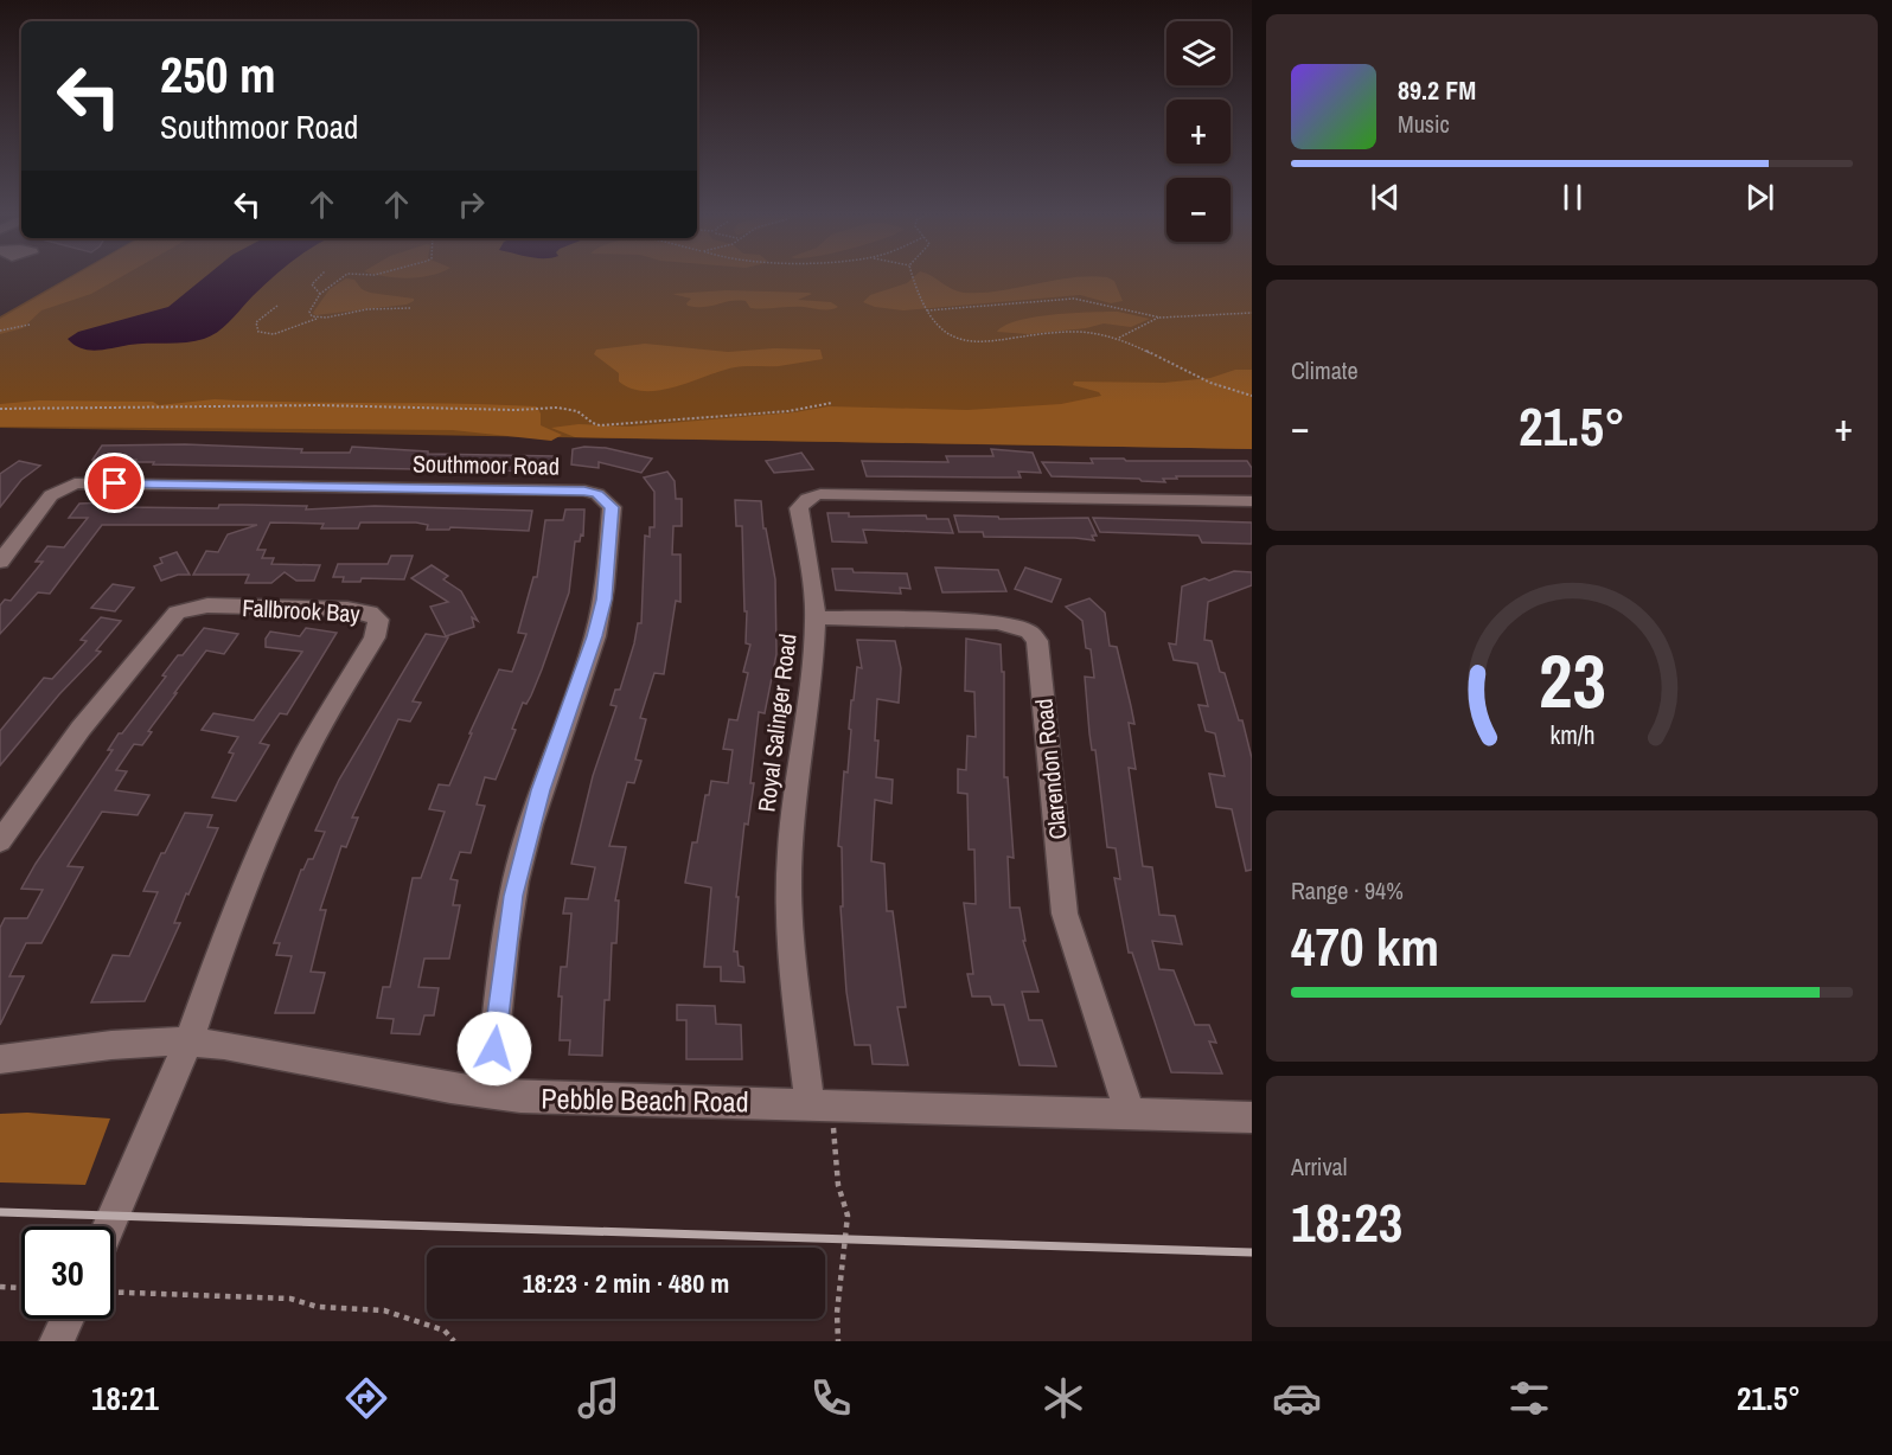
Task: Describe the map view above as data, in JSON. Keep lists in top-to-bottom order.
{
  "streets": {
    "street": [
      "Southmoor Road",
      "Fallbrook Bay",
      "Royal Salinger Road",
      "Clarendon Road",
      "Pebble Beach Road"
    ]
  },
  "crossings": [
    ["Southmoor Road", "Pebble Beach Road"],
    ["Fallbrook Bay", "Pebble Beach Road"],
    ["Royal Salinger Road", "Clarendon Road"],
    ["Royal Salinger Road", "Pebble Beach Road"],
    ["Clarendon Road", "Pebble Beach Road"]
  ],
  "page": {
    "map_buttons": ["+", "−"],
    "turn": ["250 m", "Southmoor Road"],
    "song": ["89.2 FM", "Music"],
    "tile": [
      "Climate",
      ["Range · 94%", "470 km"],
      ["Arrival", "18:23"]
    ],
    "heat": ["−", "21.5°", "+"],
    "limit": "30",
    "trip": "18:23 · 2 min · 480 m",
    "tabs": ["18:21", "21.5°"],
    "gauge": ["23", "km/h"]
  }
}
